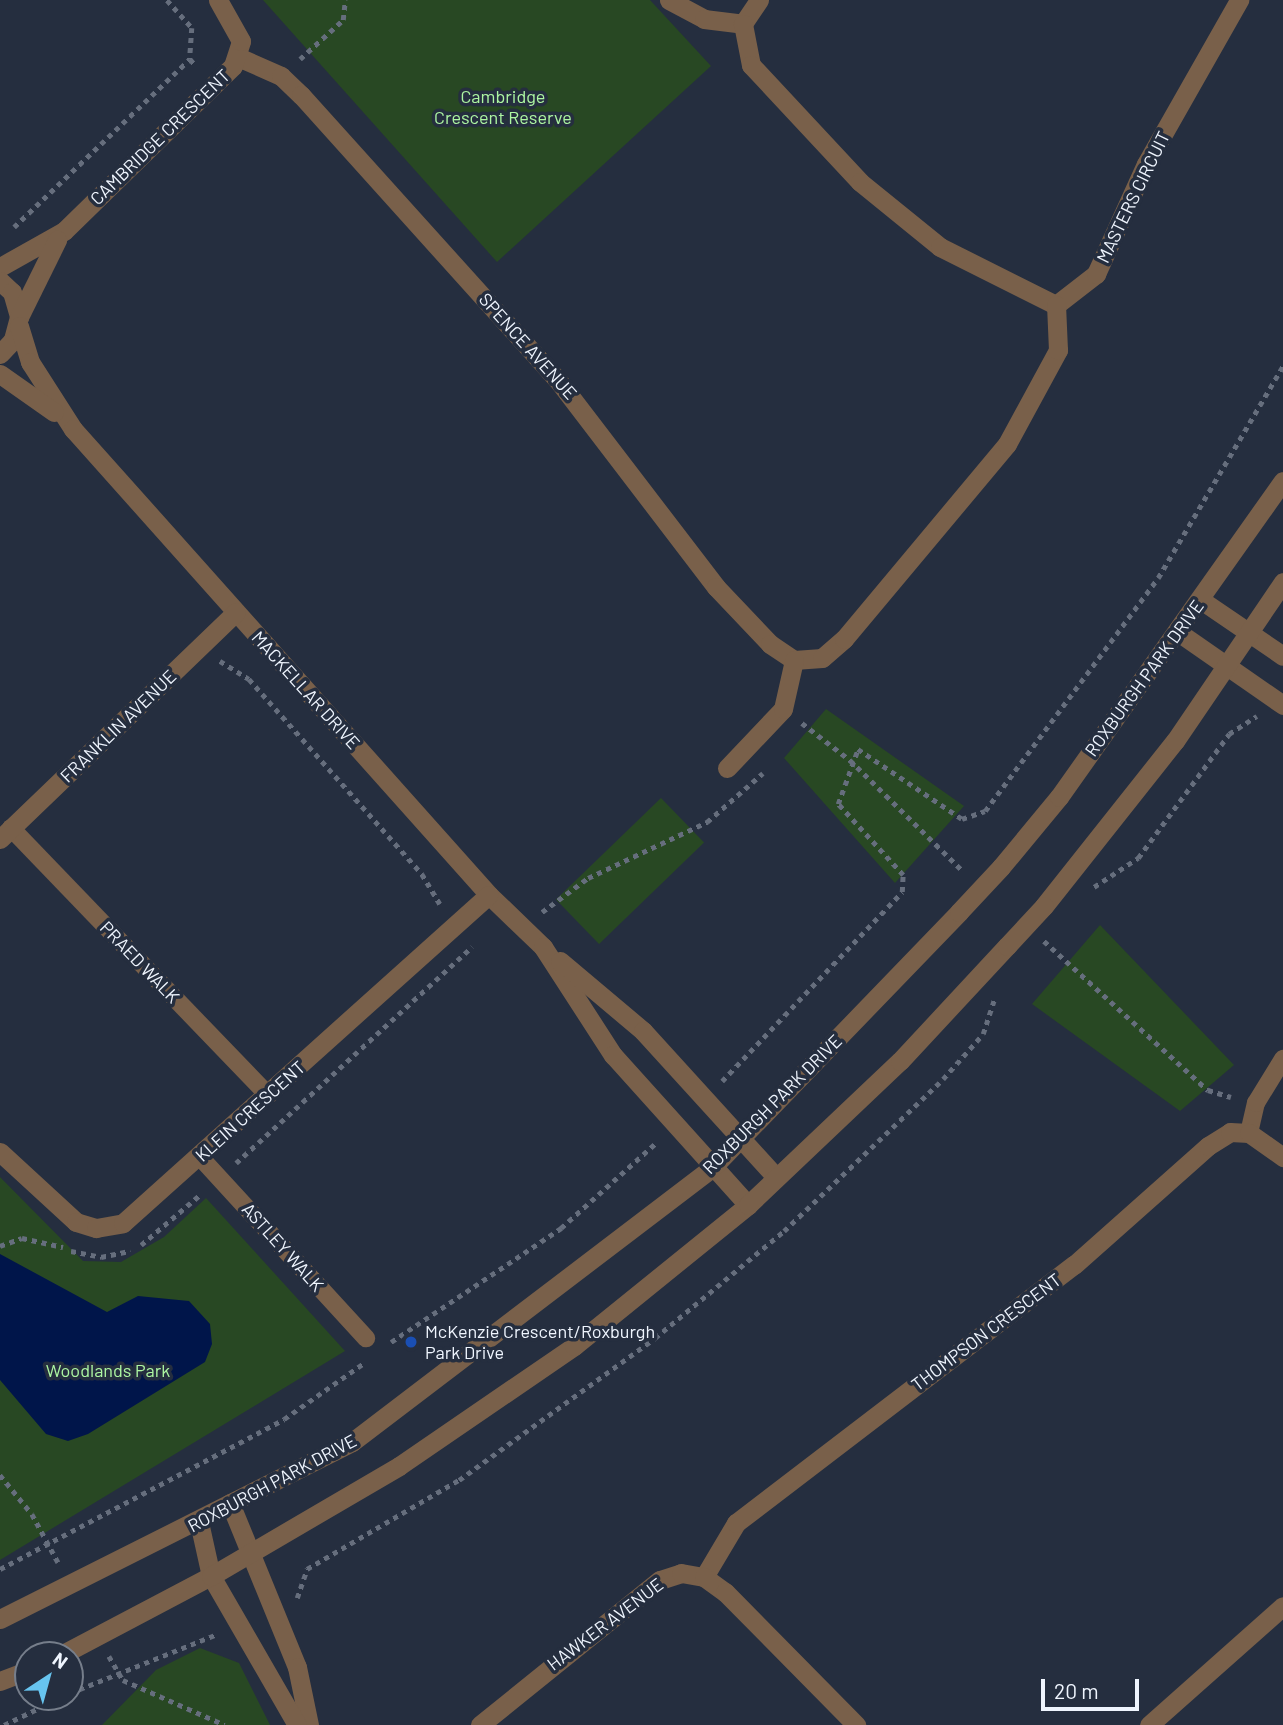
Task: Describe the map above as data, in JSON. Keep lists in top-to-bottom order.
{
  "streets": {
    "street": [
      "CAMBRIDGE CRESCENT",
      "MASTERS CIRCUIT",
      "SPENCE AVENUE",
      "ROXBURGH PARK DRIVE",
      "MACKELLAR DRIVE",
      "FRANKLIN AVENUE",
      "KLEIN CRESCENT",
      "THOMPSON CRESCENT",
      "HAWKER AVENUE"
    ],
    "lane": ["PRAED WALK", "ASTLEY WALK"]
  },
  "crossings": [
    ["CAMBRIDGE CRESCENT", "SPENCE AVENUE"],
    ["CAMBRIDGE CRESCENT", "MACKELLAR DRIVE"],
    ["ROXBURGH PARK DRIVE", "MACKELLAR DRIVE"],
    ["MACKELLAR DRIVE", "FRANKLIN AVENUE"],
    ["MACKELLAR DRIVE", "KLEIN CRESCENT"],
    ["FRANKLIN AVENUE", "PRAED WALK"],
    ["PRAED WALK", "KLEIN CRESCENT"],
    ["KLEIN CRESCENT", "ASTLEY WALK"],
    ["THOMPSON CRESCENT", "HAWKER AVENUE"]
  ],
  "parks": ["Cambridge Crescent Reserve", "Woodlands Park"],
  "places": ["McKenzie Crescent/Roxburgh Park Drive"],
  "scale_bar": "20 m",
  "north": "top right"
}
